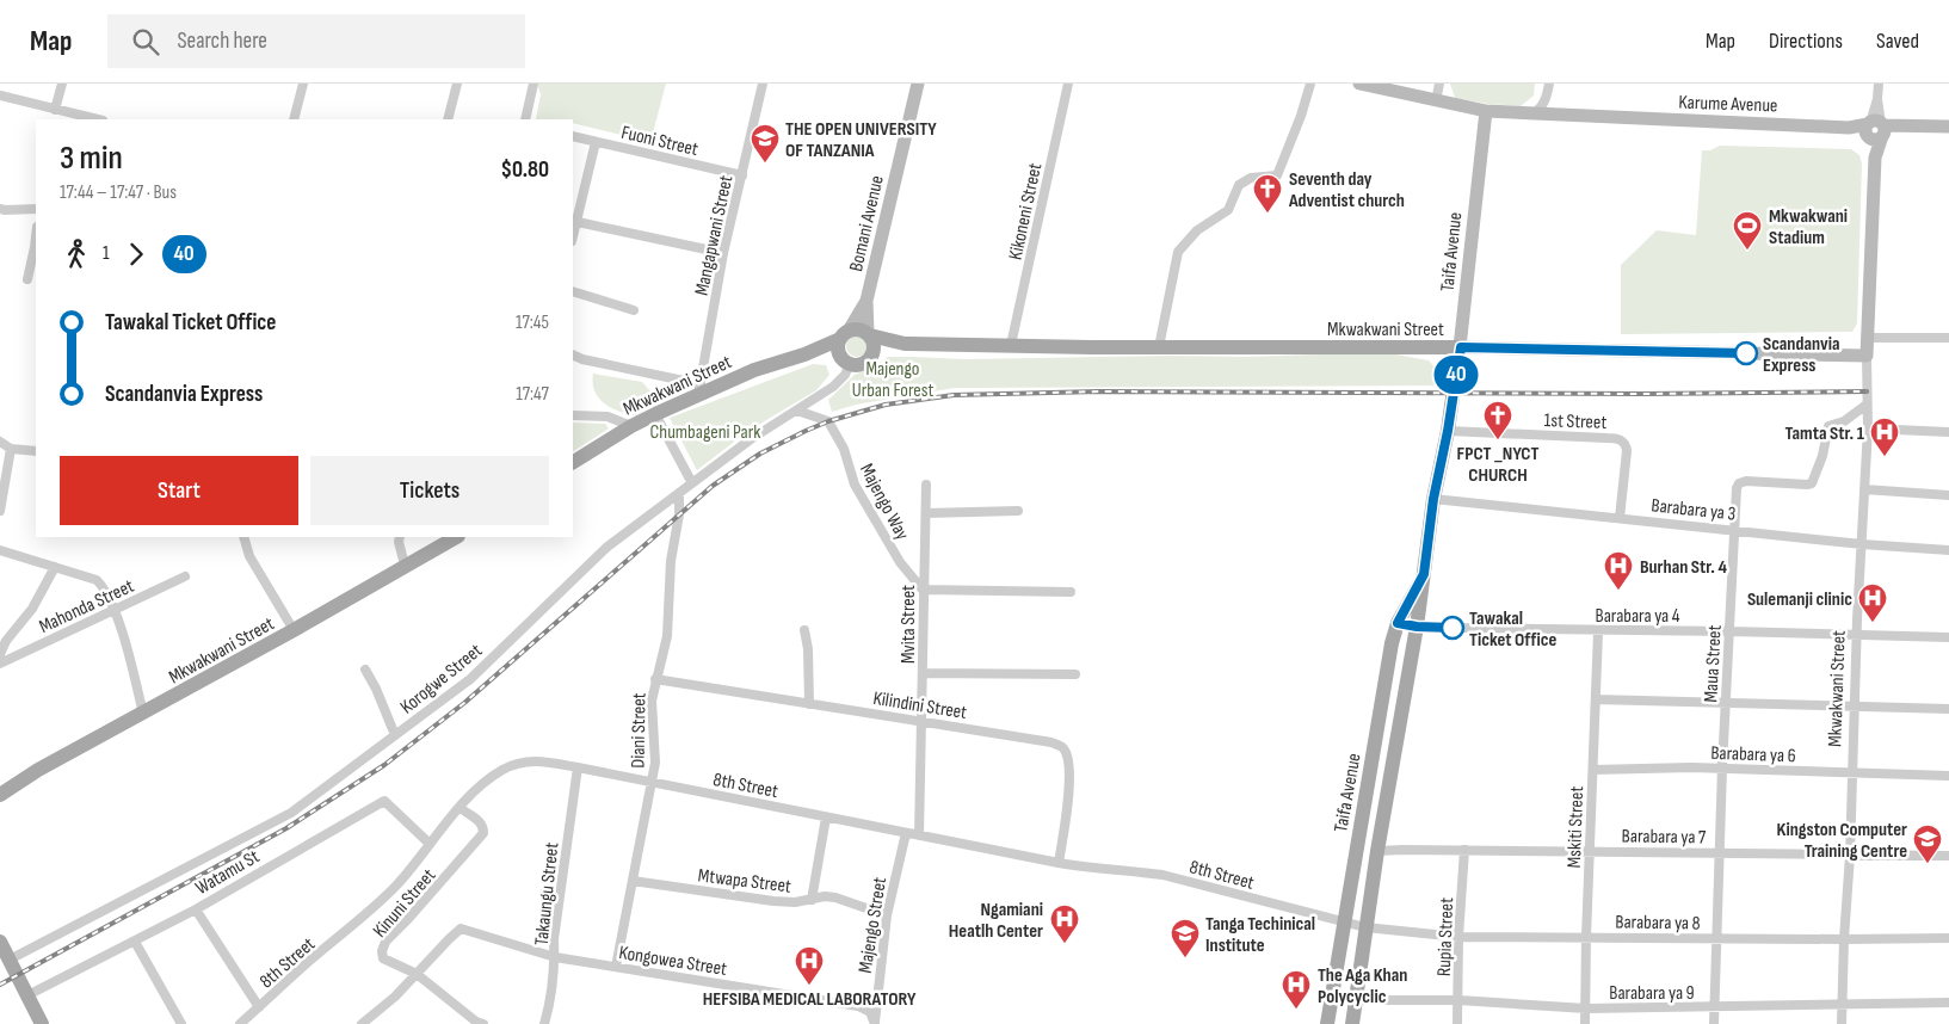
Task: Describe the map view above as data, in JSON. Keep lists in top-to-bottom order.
{
  "streets": {
    "main road": [
      "Karume Avenue",
      "Bomani Avenue",
      "Taifa Avenue",
      "Mkwakwani Street"
    ],
    "street": [
      "Fuoni Street",
      "Kikoneni Street",
      "Mangapwani Street",
      "1st Street",
      "Majengo Way",
      "Barabara ya 3",
      "Mahonda Street",
      "Barabara ya 4",
      "Mvita Street",
      "Maua Street",
      "Korogwe Street",
      "Kilindini Street",
      "Diani Street",
      "Barabara ya 6",
      "8th Street",
      "Mskiti Street",
      "Barabara ya 7",
      "Watamu St",
      "Mtwapa Street",
      "Takaungu Street",
      "Kinuni Street",
      "Barabara ya 8",
      "Majengo Street",
      "Rupia Street",
      "Kongowea Street",
      "Barabara ya 9"
    ]
  },
  "crossings": [
    ["Karume Avenue", "Taifa Avenue"],
    ["Karume Avenue", "Mkwakwani Street"],
    ["Fuoni Street", "Mangapwani Street"],
    ["Kikoneni Street", "Mkwakwani Street"],
    ["Mangapwani Street", "Mkwakwani Street"],
    ["Taifa Avenue", "Mkwakwani Street"],
    ["Taifa Avenue", "1st Street"],
    ["Taifa Avenue", "Barabara ya 3"],
    ["Taifa Avenue", "Barabara ya 4"],
    ["Taifa Avenue", "8th Street"],
    ["Taifa Avenue", "Barabara ya 7"],
    ["Taifa Avenue", "Barabara ya 8"],
    ["Taifa Avenue", "Barabara ya 9"],
    ["Mkwakwani Street", "Barabara ya 3"],
    ["Mkwakwani Street", "Barabara ya 4"],
    ["Mkwakwani Street", "Maua Street"],
    ["Mkwakwani Street", "Korogwe Street"],
    ["Mkwakwani Street", "Barabara ya 6"],
    ["Mkwakwani Street", "Barabara ya 7"],
    ["Mkwakwani Street", "Barabara ya 8"],
    ["Mkwakwani Street", "Barabara ya 9"],
    ["1st Street", "Barabara ya 3"],
    ["Majengo Way", "Mvita Street"],
    ["Majengo Way", "Korogwe Street"],
    ["Barabara ya 3", "Maua Street"],
    ["Barabara ya 4", "Maua Street"],
    ["Barabara ya 4", "Mskiti Street"],
    ["Mvita Street", "Kilindini Street"],
    ["Mvita Street", "8th Street"],
    ["Maua Street", "Barabara ya 6"],
    ["Maua Street", "Barabara ya 7"],
    ["Maua Street", "Barabara ya 8"],
    ["Maua Street", "Barabara ya 9"],
    ["Korogwe Street", "Diani Street"],
    ["Kilindini Street", "Diani Street"],
    ["Kilindini Street", "8th Street"],
    ["Diani Street", "8th Street"],
    ["Diani Street", "Mtwapa Street"],
    ["Diani Street", "Kongowea Street"],
    ["Barabara ya 6", "Mskiti Street"],
    ["8th Street", "Watamu St"],
    ["8th Street", "Takaungu Street"],
    ["8th Street", "Kinuni Street"],
    ["8th Street", "Barabara ya 8"],
    ["8th Street", "Majengo Street"],
    ["Mskiti Street", "Barabara ya 7"],
    ["Mskiti Street", "Barabara ya 8"],
    ["Mskiti Street", "Barabara ya 9"],
    ["Barabara ya 7", "Rupia Street"],
    ["Mtwapa Street", "Majengo Street"],
    ["Takaungu Street", "Kongowea Street"],
    ["Kinuni Street", "Kongowea Street"],
    ["Barabara ya 8", "Rupia Street"],
    ["Majengo Street", "Kongowea Street"],
    ["Rupia Street", "Barabara ya 9"]
  ],
  "parks": ["Majengo Urban Forest", "Chumbageni Park"],
  "places": {
    "school or university": ["THE OPEN UNIVERSITY OF TANZANIA", "Kingston Computer Training Centre", "Tanga Techinical Institute"],
    "church": ["Seventh day Adventist church", "FPCT _NYCT CHURCH"],
    "sports": ["Mkwakwani Stadium"],
    "other": ["Scandanvia Express", "Tawakal Ticket Office"],
    "hospital": [
      "Tamta Str. 1",
      "Burhan Str. 4",
      "Sulemanji clinic",
      "Ngamiani Heatlh Center",
      "HEFSIBA MEDICAL LABORATORY",
      "The Aga Khan Polycyclic"
    ]
  },
  "lines": ["bus line 40"],
  "page": {
    "header": "Map",
    "search": "Search here",
    "nav": ["Map", "Directions", "Saved"],
    "on_map": "40",
    "heading": ["3 min", "17:44 – 17:47 · Bus", "$0.80"],
    "legs": ["1", "40"],
    "list": [
      {
        "name": "Tawakal Ticket Office",
        "value": "17:45"
      },
      {
        "name": "Scandanvia Express",
        "value": "17:47"
      }
    ],
    "buttons": ["Start", "Tickets"]
  }
}
